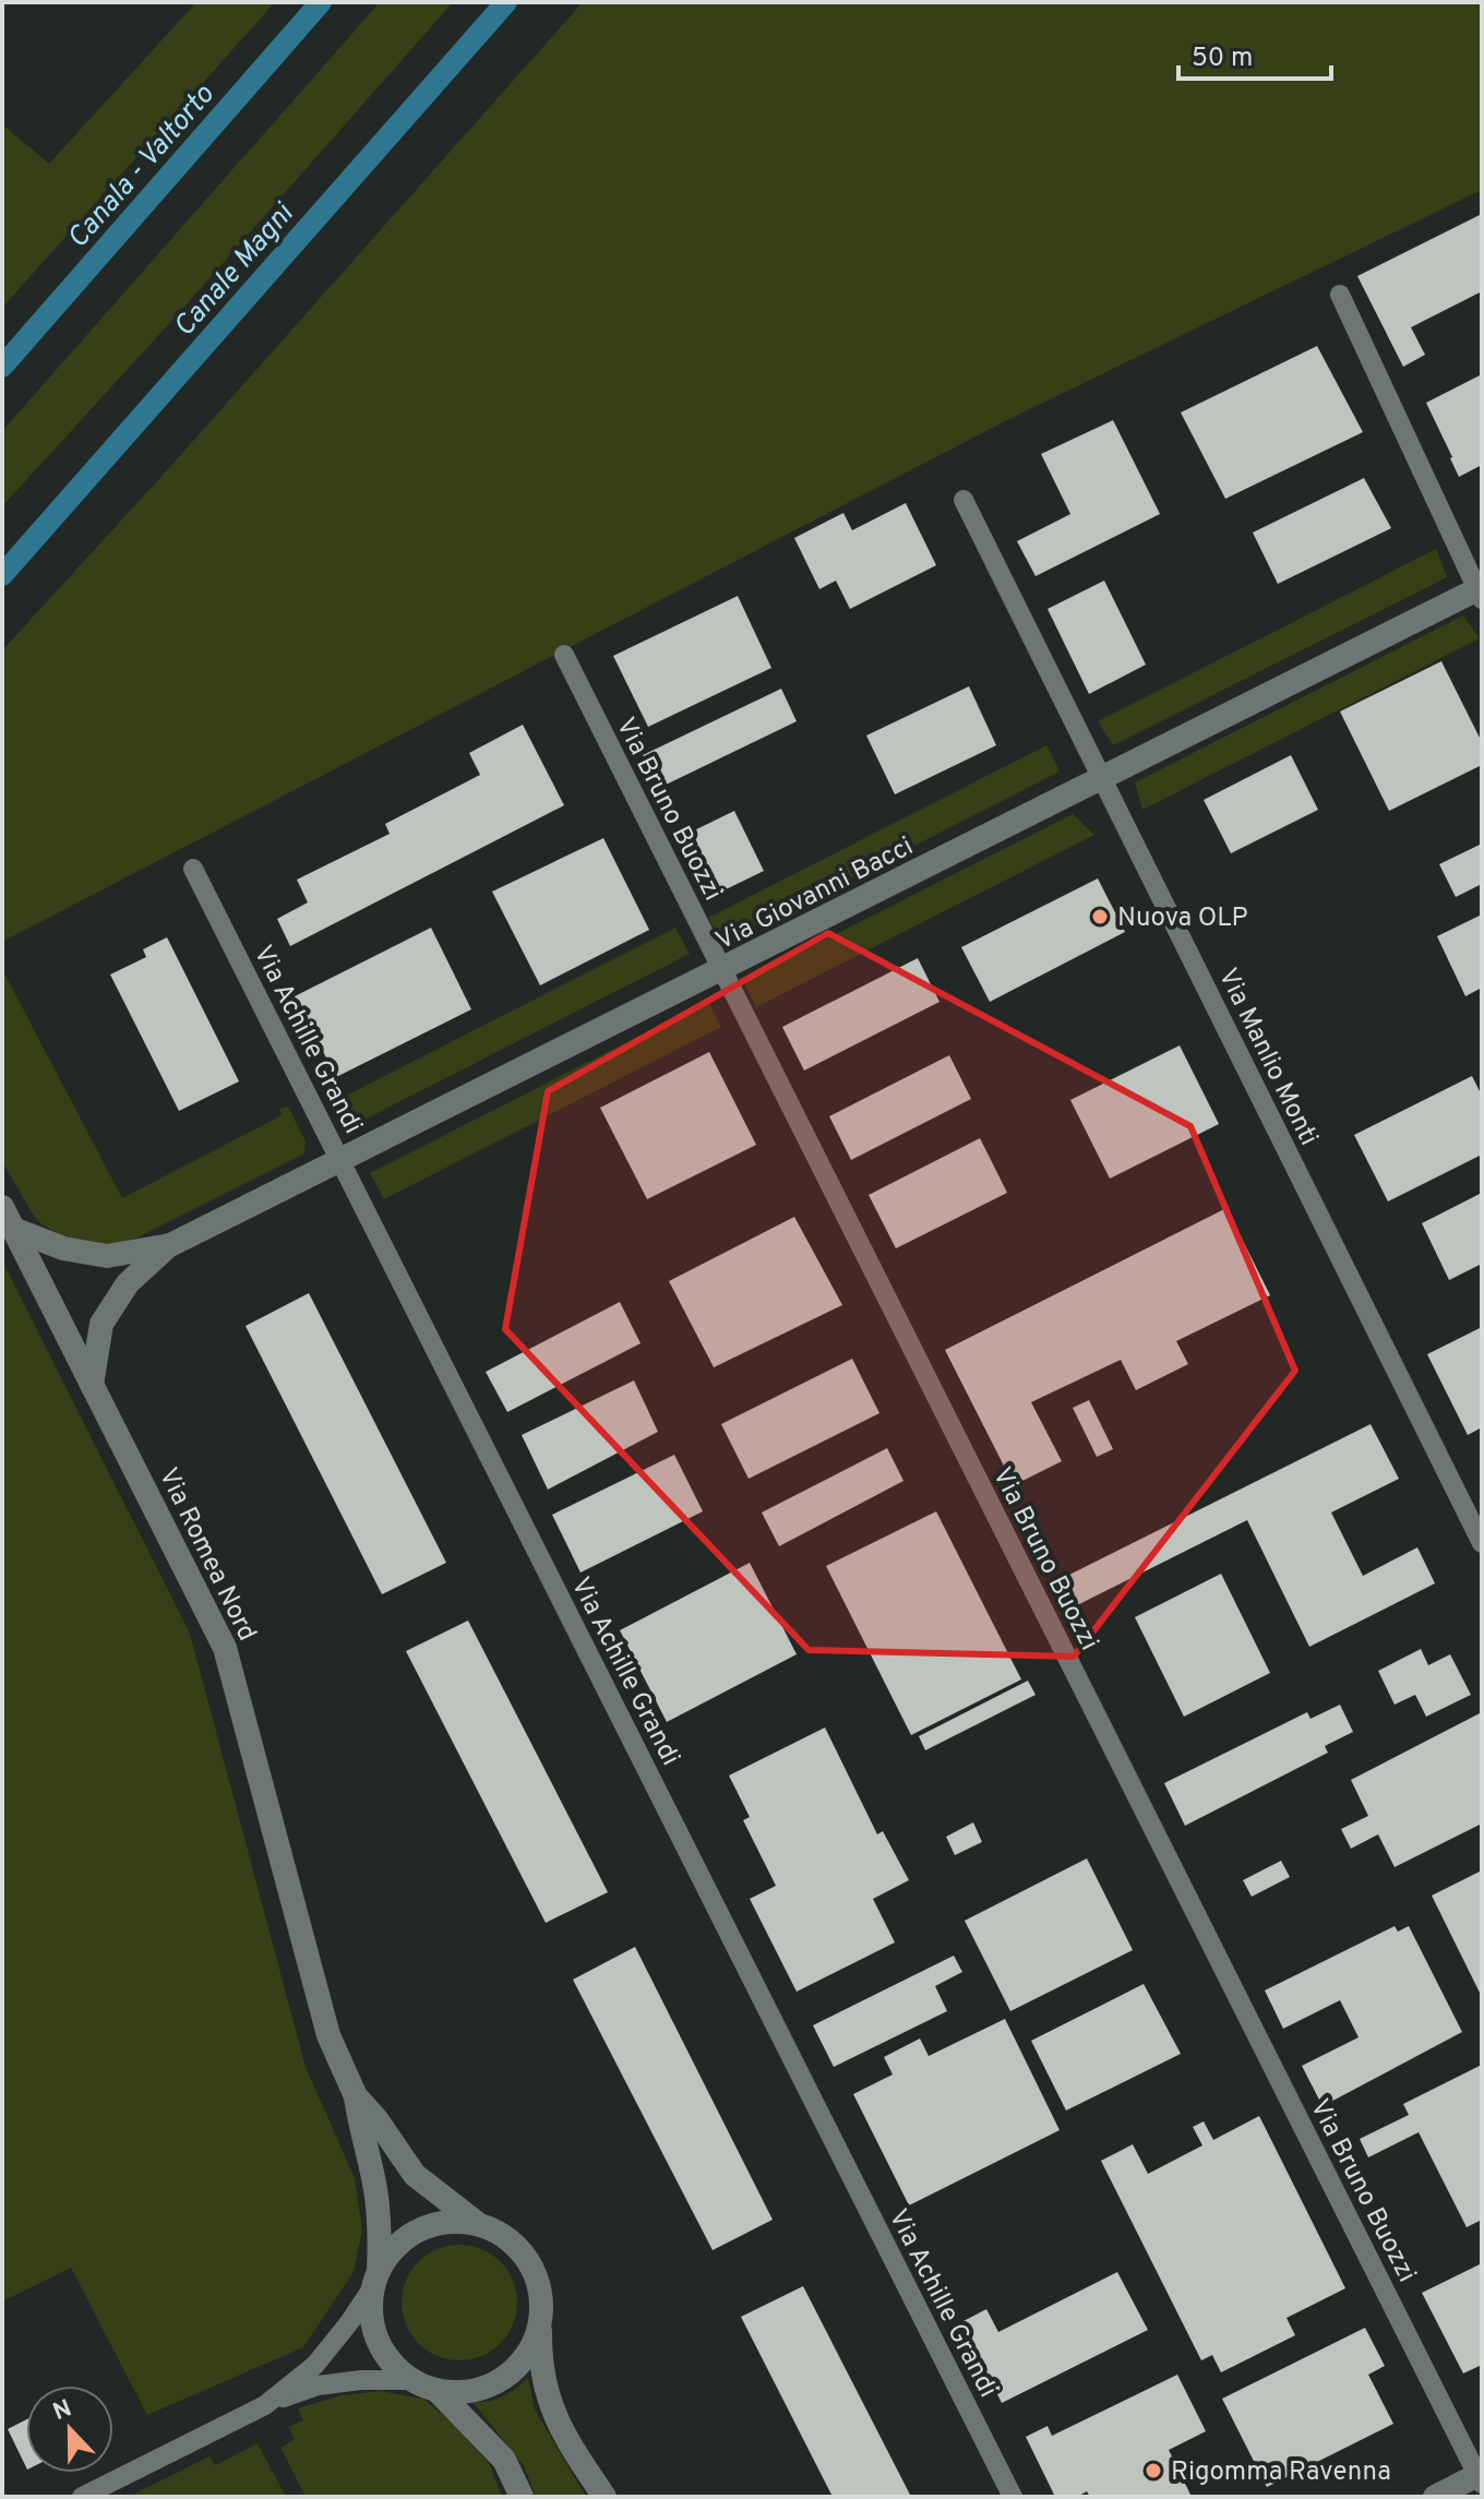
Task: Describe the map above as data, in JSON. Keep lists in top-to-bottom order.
{
  "streets": {
    "main road": ["Via Giovanni Bacci", "Via Romea Nord"],
    "street": ["Via Bruno Buozzi", "Via Achille Grandi", "Via Manlio Monti"]
  },
  "crossings": [
    ["Via Bruno Buozzi", "Via Giovanni Bacci"],
    ["Via Giovanni Bacci", "Via Achille Grandi"],
    ["Via Giovanni Bacci", "Via Manlio Monti"],
    ["Via Giovanni Bacci", "Via Romea Nord"]
  ],
  "water": ["Canala - Valtorto", "Canale Magni"],
  "places": ["Nuova OLP", "Rigomma Ravenna"],
  "scale_bar": "50 m",
  "north": "top"
}
